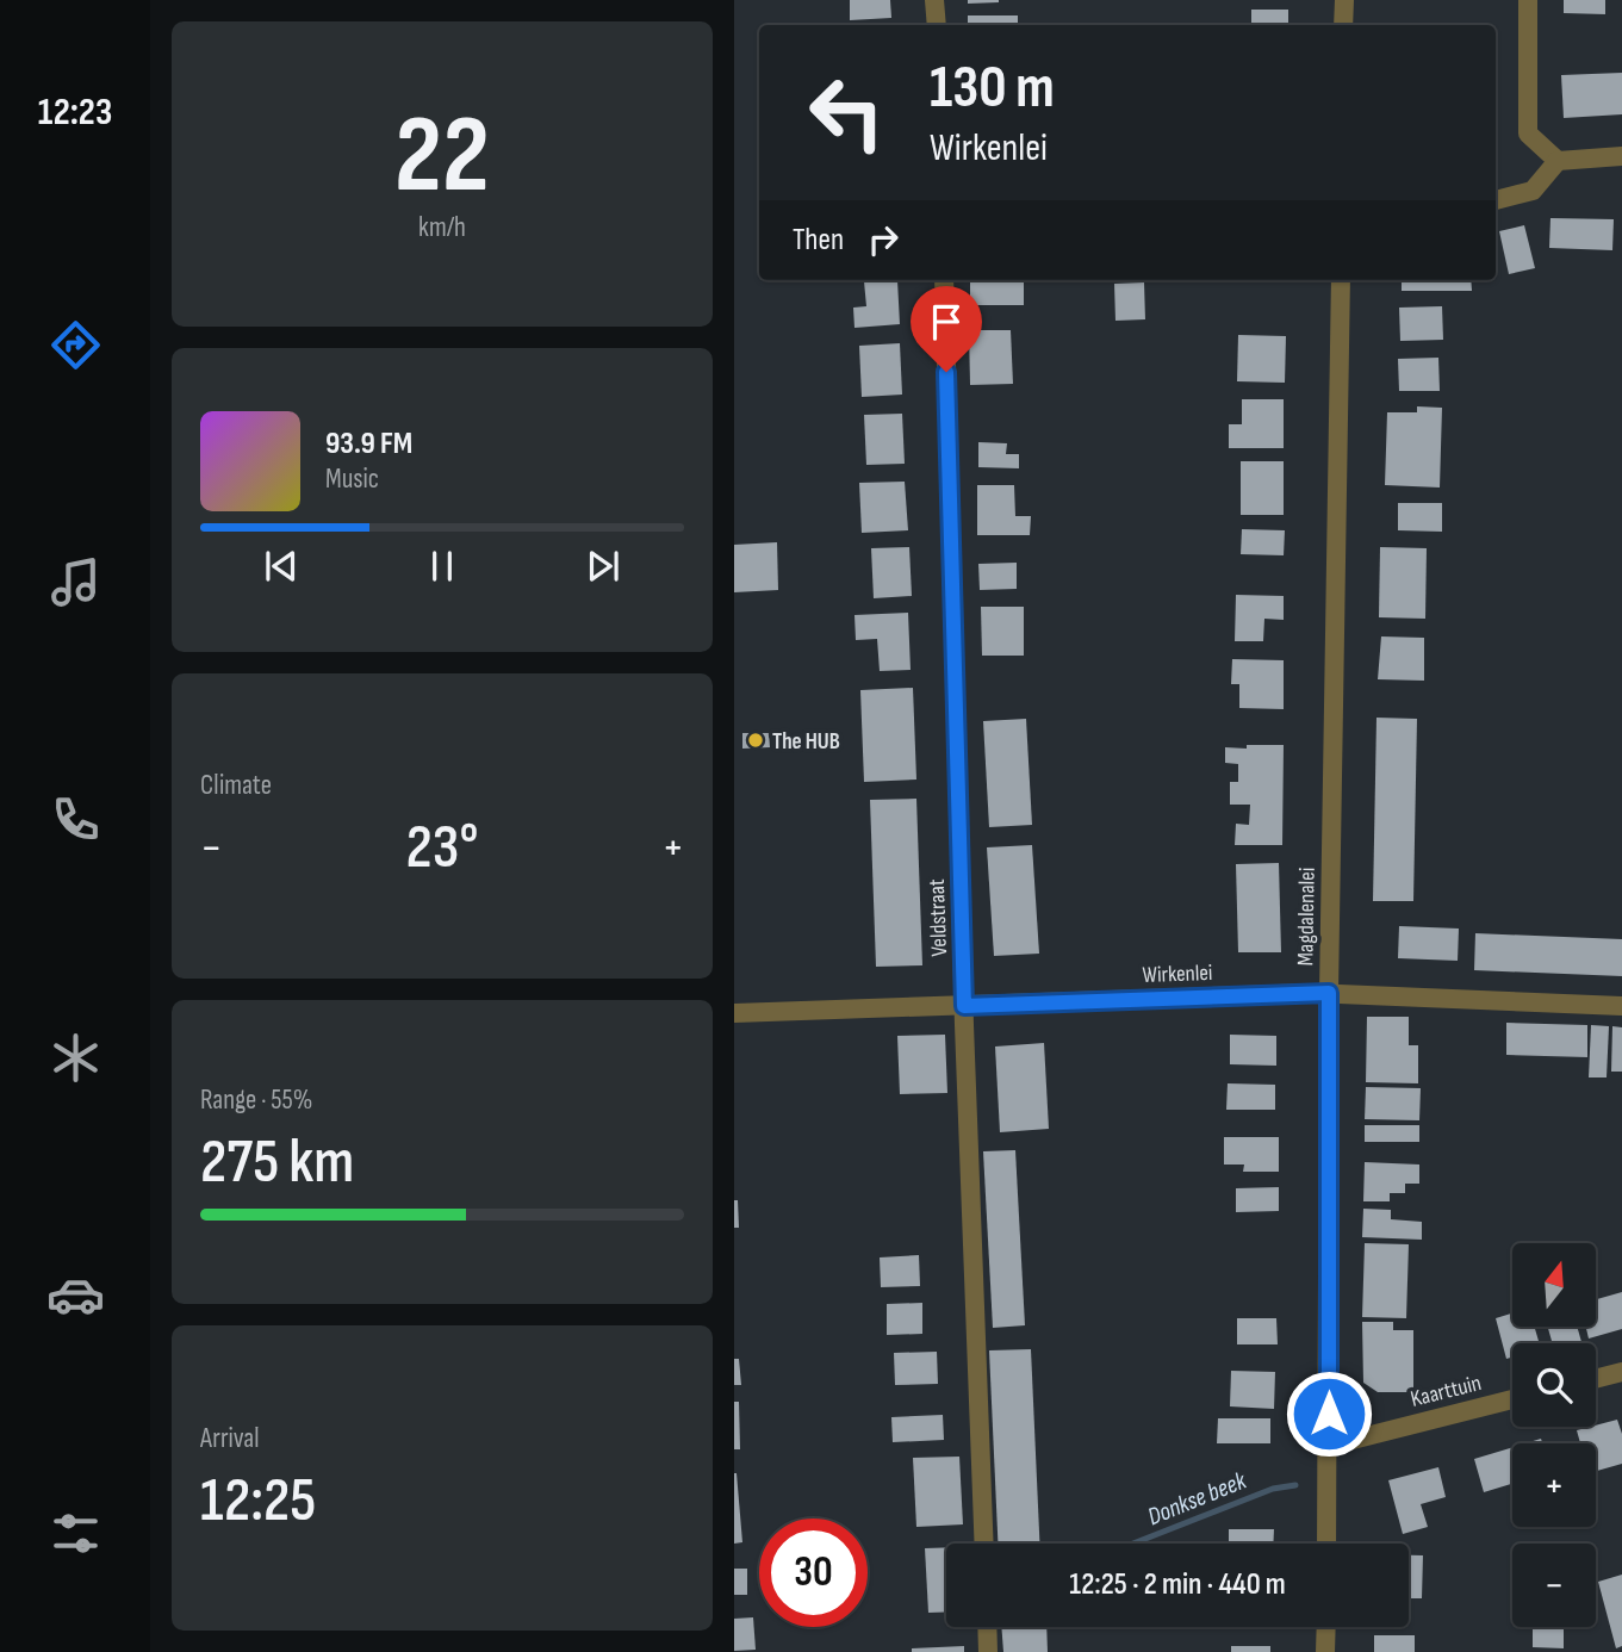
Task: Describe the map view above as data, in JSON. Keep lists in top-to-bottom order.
{
  "streets": {
    "street": [
      "Magdalenalei",
      "Veldstraat",
      "Wirkenlei",
      "Kaarttuin"
    ]
  },
  "crossings": [
    ["Magdalenalei", "Wirkenlei"],
    ["Magdalenalei", "Kaarttuin"],
    ["Veldstraat", "Wirkenlei"]
  ],
  "water": ["Donkse beek"],
  "places": ["The HUB"],
  "north": "top",
  "page": {
    "tabs": "12:23",
    "tile": [
      ["22", "km/h"],
      "Climate",
      ["Range · 55%", "275 km"],
      ["Arrival", "12:25"]
    ],
    "turn": ["130 m", "Wirkenlei"],
    "then": "Then",
    "song": ["93.9 FM", "Music"],
    "heat": ["−", "23°", "+"],
    "map_buttons": ["+", "−"],
    "limit": "30",
    "trip": "12:25 · 2 min · 440 m"
  }
}
